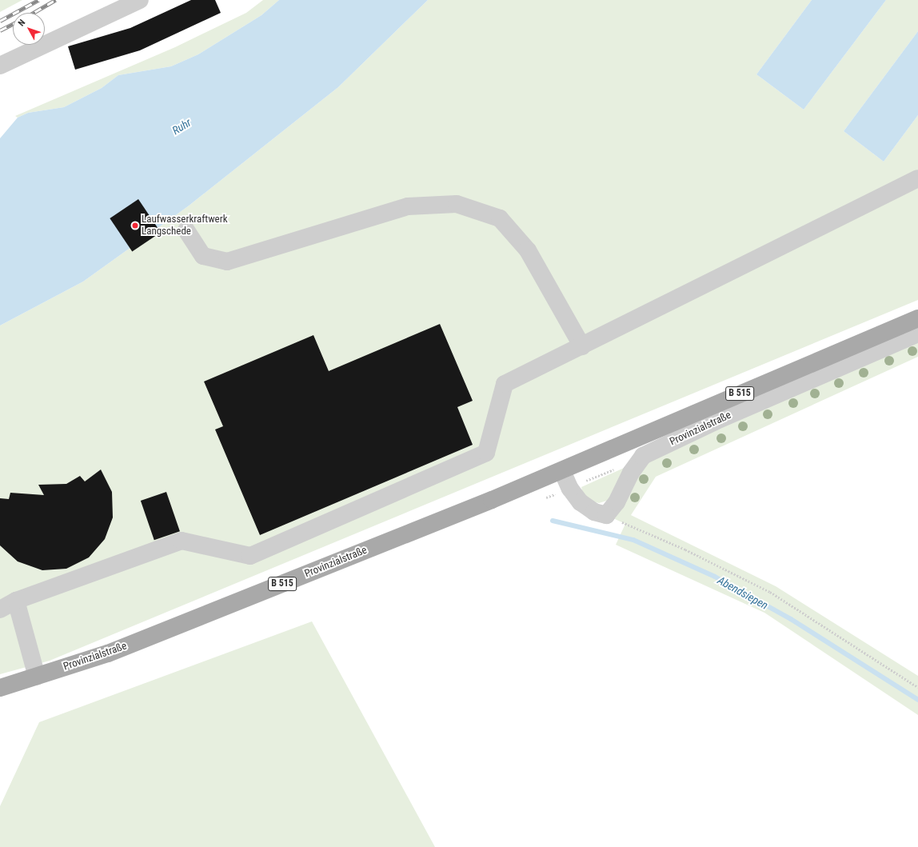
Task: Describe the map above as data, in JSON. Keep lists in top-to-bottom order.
{
  "streets": {
    "main road": ["B 515", "Provinzialstraße"]
  },
  "water": ["Ruhr", "Abendsiepen"],
  "places": ["Laufwasserkraftwerk Langschede"],
  "north": "top left"
}
